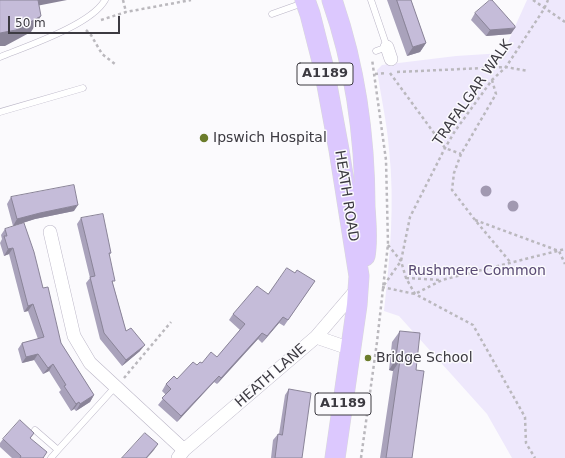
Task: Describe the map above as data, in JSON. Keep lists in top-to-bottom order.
{
  "streets": {
    "main road": ["A1189", "HEATH ROAD"],
    "street": ["HEATH LANE"],
    "path": ["TRAFALGAR WALK"]
  },
  "crossings": [
    ["HEATH ROAD", "HEATH LANE"]
  ],
  "parks": ["Rushmere Common"],
  "places": ["Ipswich Hospital", "Bridge School"],
  "scale_bar": "50 m"
}
